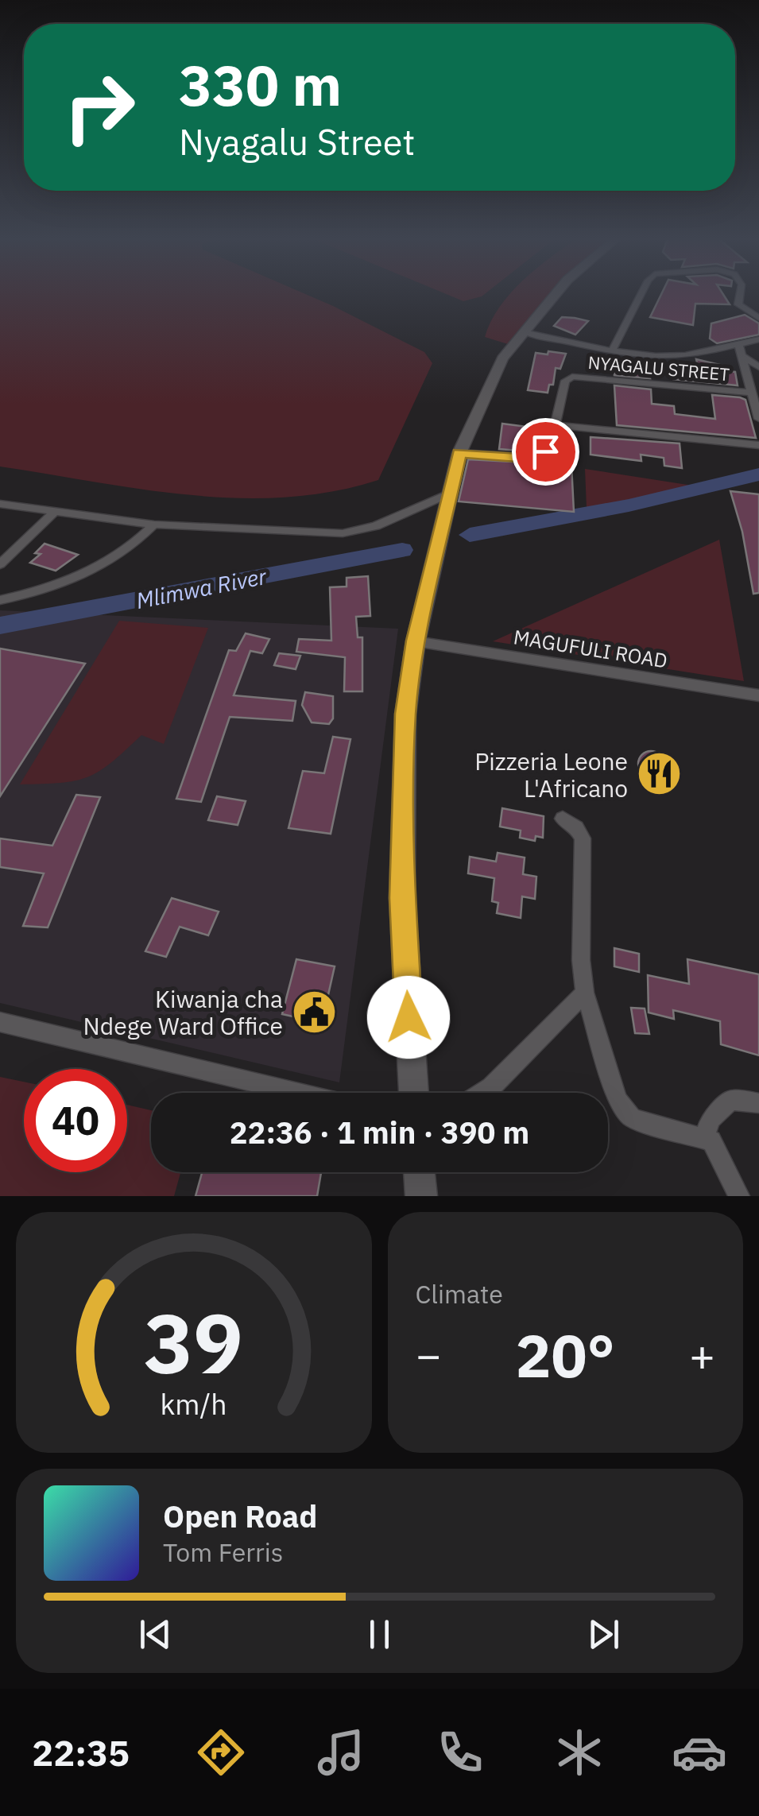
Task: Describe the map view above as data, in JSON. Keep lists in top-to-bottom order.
{
  "streets": {
    "street": ["NYAGALU STREET", "MAGUFULI ROAD"]
  },
  "water": ["Mlimwa River"],
  "places": {
    "restaurant": ["Pizzeria Leone L'Africano"],
    "public building": ["Kiwanja cha Ndege Ward Office"]
  },
  "page": {
    "turn": ["330 m", "Nyagalu Street"],
    "limit": "40",
    "trip": "22:36 · 1 min · 390 m",
    "tile": "Climate",
    "heat": ["−", "20°", "+"],
    "song": ["Open Road", "Tom Ferris"],
    "tabs": "22:35",
    "gauge": ["39", "km/h"]
  }
}
